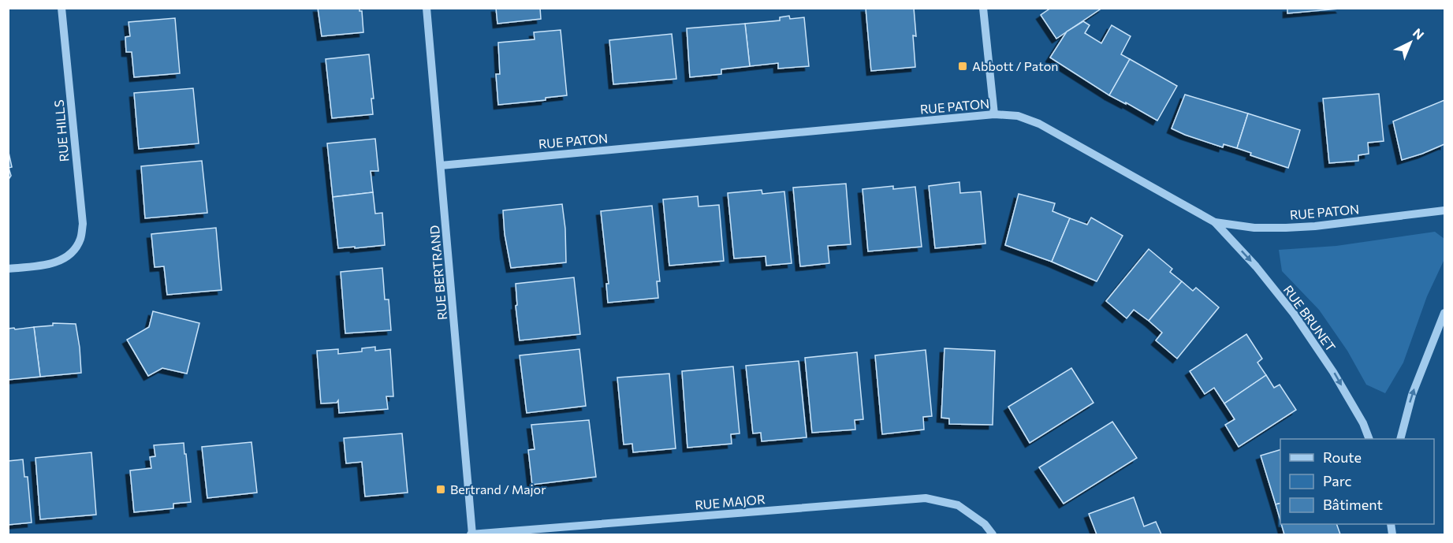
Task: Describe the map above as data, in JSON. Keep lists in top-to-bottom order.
{
  "streets": {
    "street": [
      "RUE PATON",
      "RUE HILLS",
      "RUE BERTRAND",
      "RUE BRUNET",
      "RUE MAJOR"
    ]
  },
  "crossings": [
    ["RUE PATON", "RUE BERTRAND"],
    ["RUE PATON", "RUE BRUNET"],
    ["RUE BERTRAND", "RUE MAJOR"]
  ],
  "one_way": ["RUE BRUNET"],
  "places": {
    "transit": ["Abbott / Paton", "Bertrand / Major"]
  },
  "legend": ["Route", "Parc", "Bâtiment"],
  "north": "top right"
}
